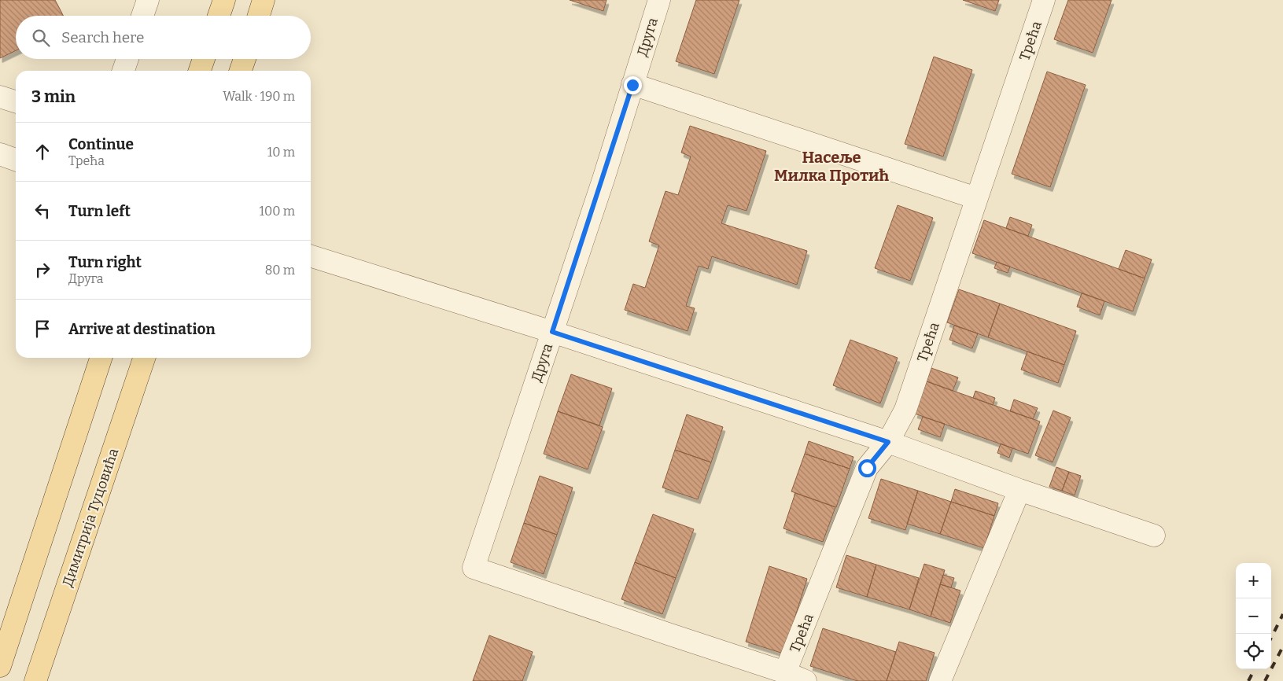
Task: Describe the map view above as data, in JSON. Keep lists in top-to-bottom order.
{
  "streets": {
    "main road": ["Димитрија Туцовића"],
    "street": ["Друга", "Трећа"]
  },
  "crossings": [
    ["Друга", "Трећа"]
  ],
  "districts": ["Насеље Милка Протић"],
  "page": {
    "search": "Search here",
    "heading": ["3 min", "Walk · 190 m"],
    "list": [
      ["Continue", "Трећа", "10 m"],
      ["Turn left", "100 m"],
      ["Turn right", "Друга", "80 m"],
      "Arrive at destination"
    ],
    "map_buttons": ["+", "−"]
  }
}
